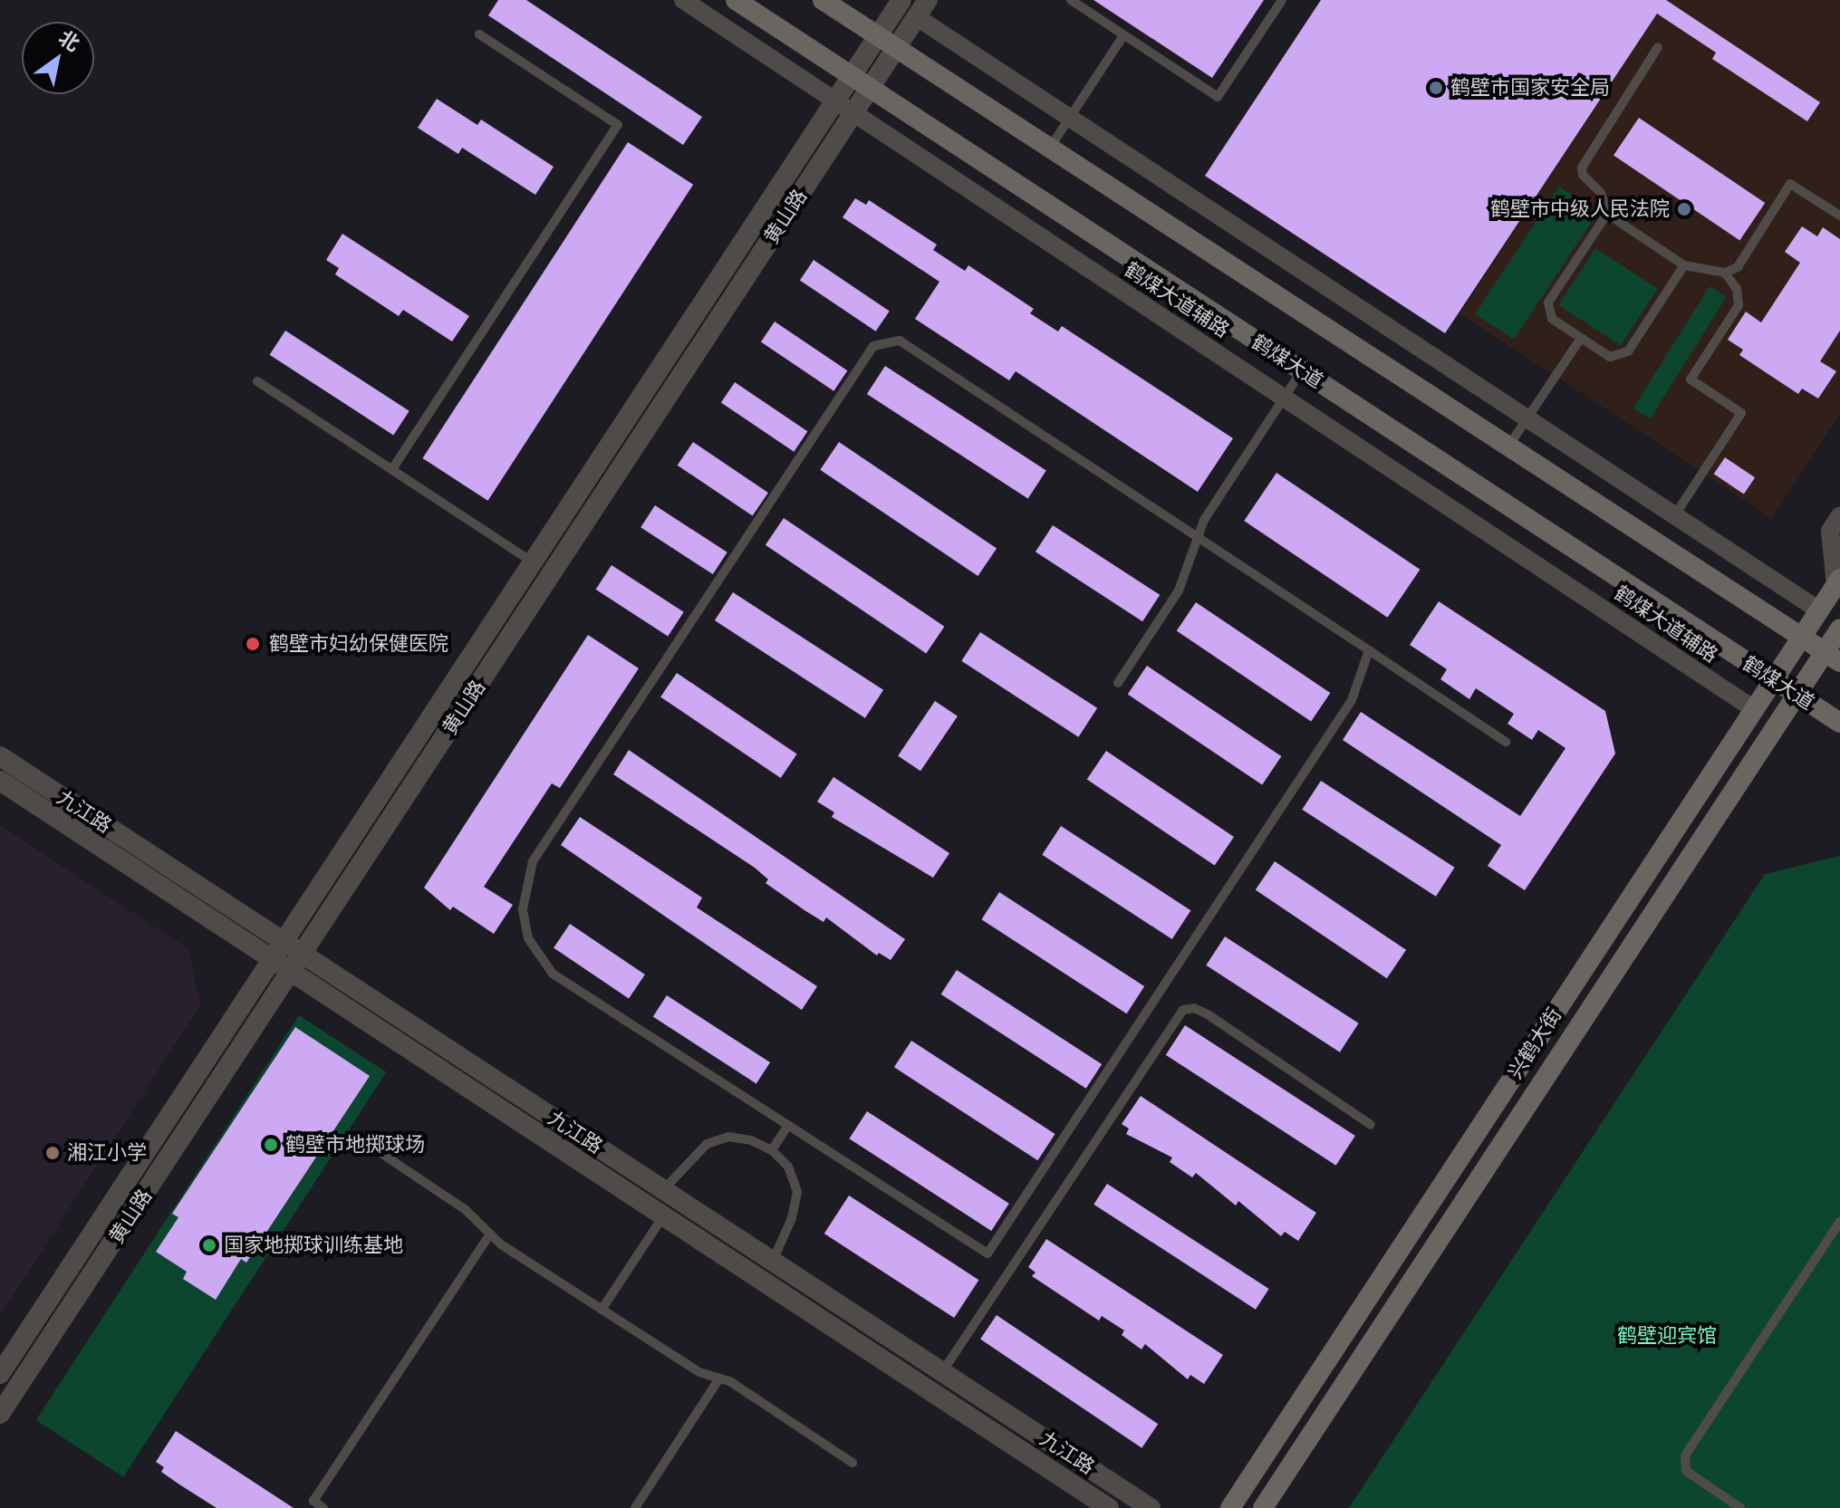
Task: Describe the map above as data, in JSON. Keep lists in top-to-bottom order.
{
  "streets": {
    "main road": ["鹤煤大道", "兴鹤大街"],
    "street": ["黄山路", "鹤煤大道辅路", "九江路"]
  },
  "crossings": [
    ["黄山路", "鹤煤大道辅路"],
    ["黄山路", "鹤煤大道"],
    ["黄山路", "九江路"],
    ["鹤煤大道辅路", "兴鹤大街"],
    ["鹤煤大道", "兴鹤大街"]
  ],
  "parks": ["鹤壁迎宾馆"],
  "places": [
    "鹤壁市国家安全局",
    "鹤壁市中级人民法院",
    "鹤壁市妇幼保健医院",
    "鹤壁市地掷球场",
    "湘江小学",
    "国家地掷球训练基地"
  ],
  "north": "top right"
}
